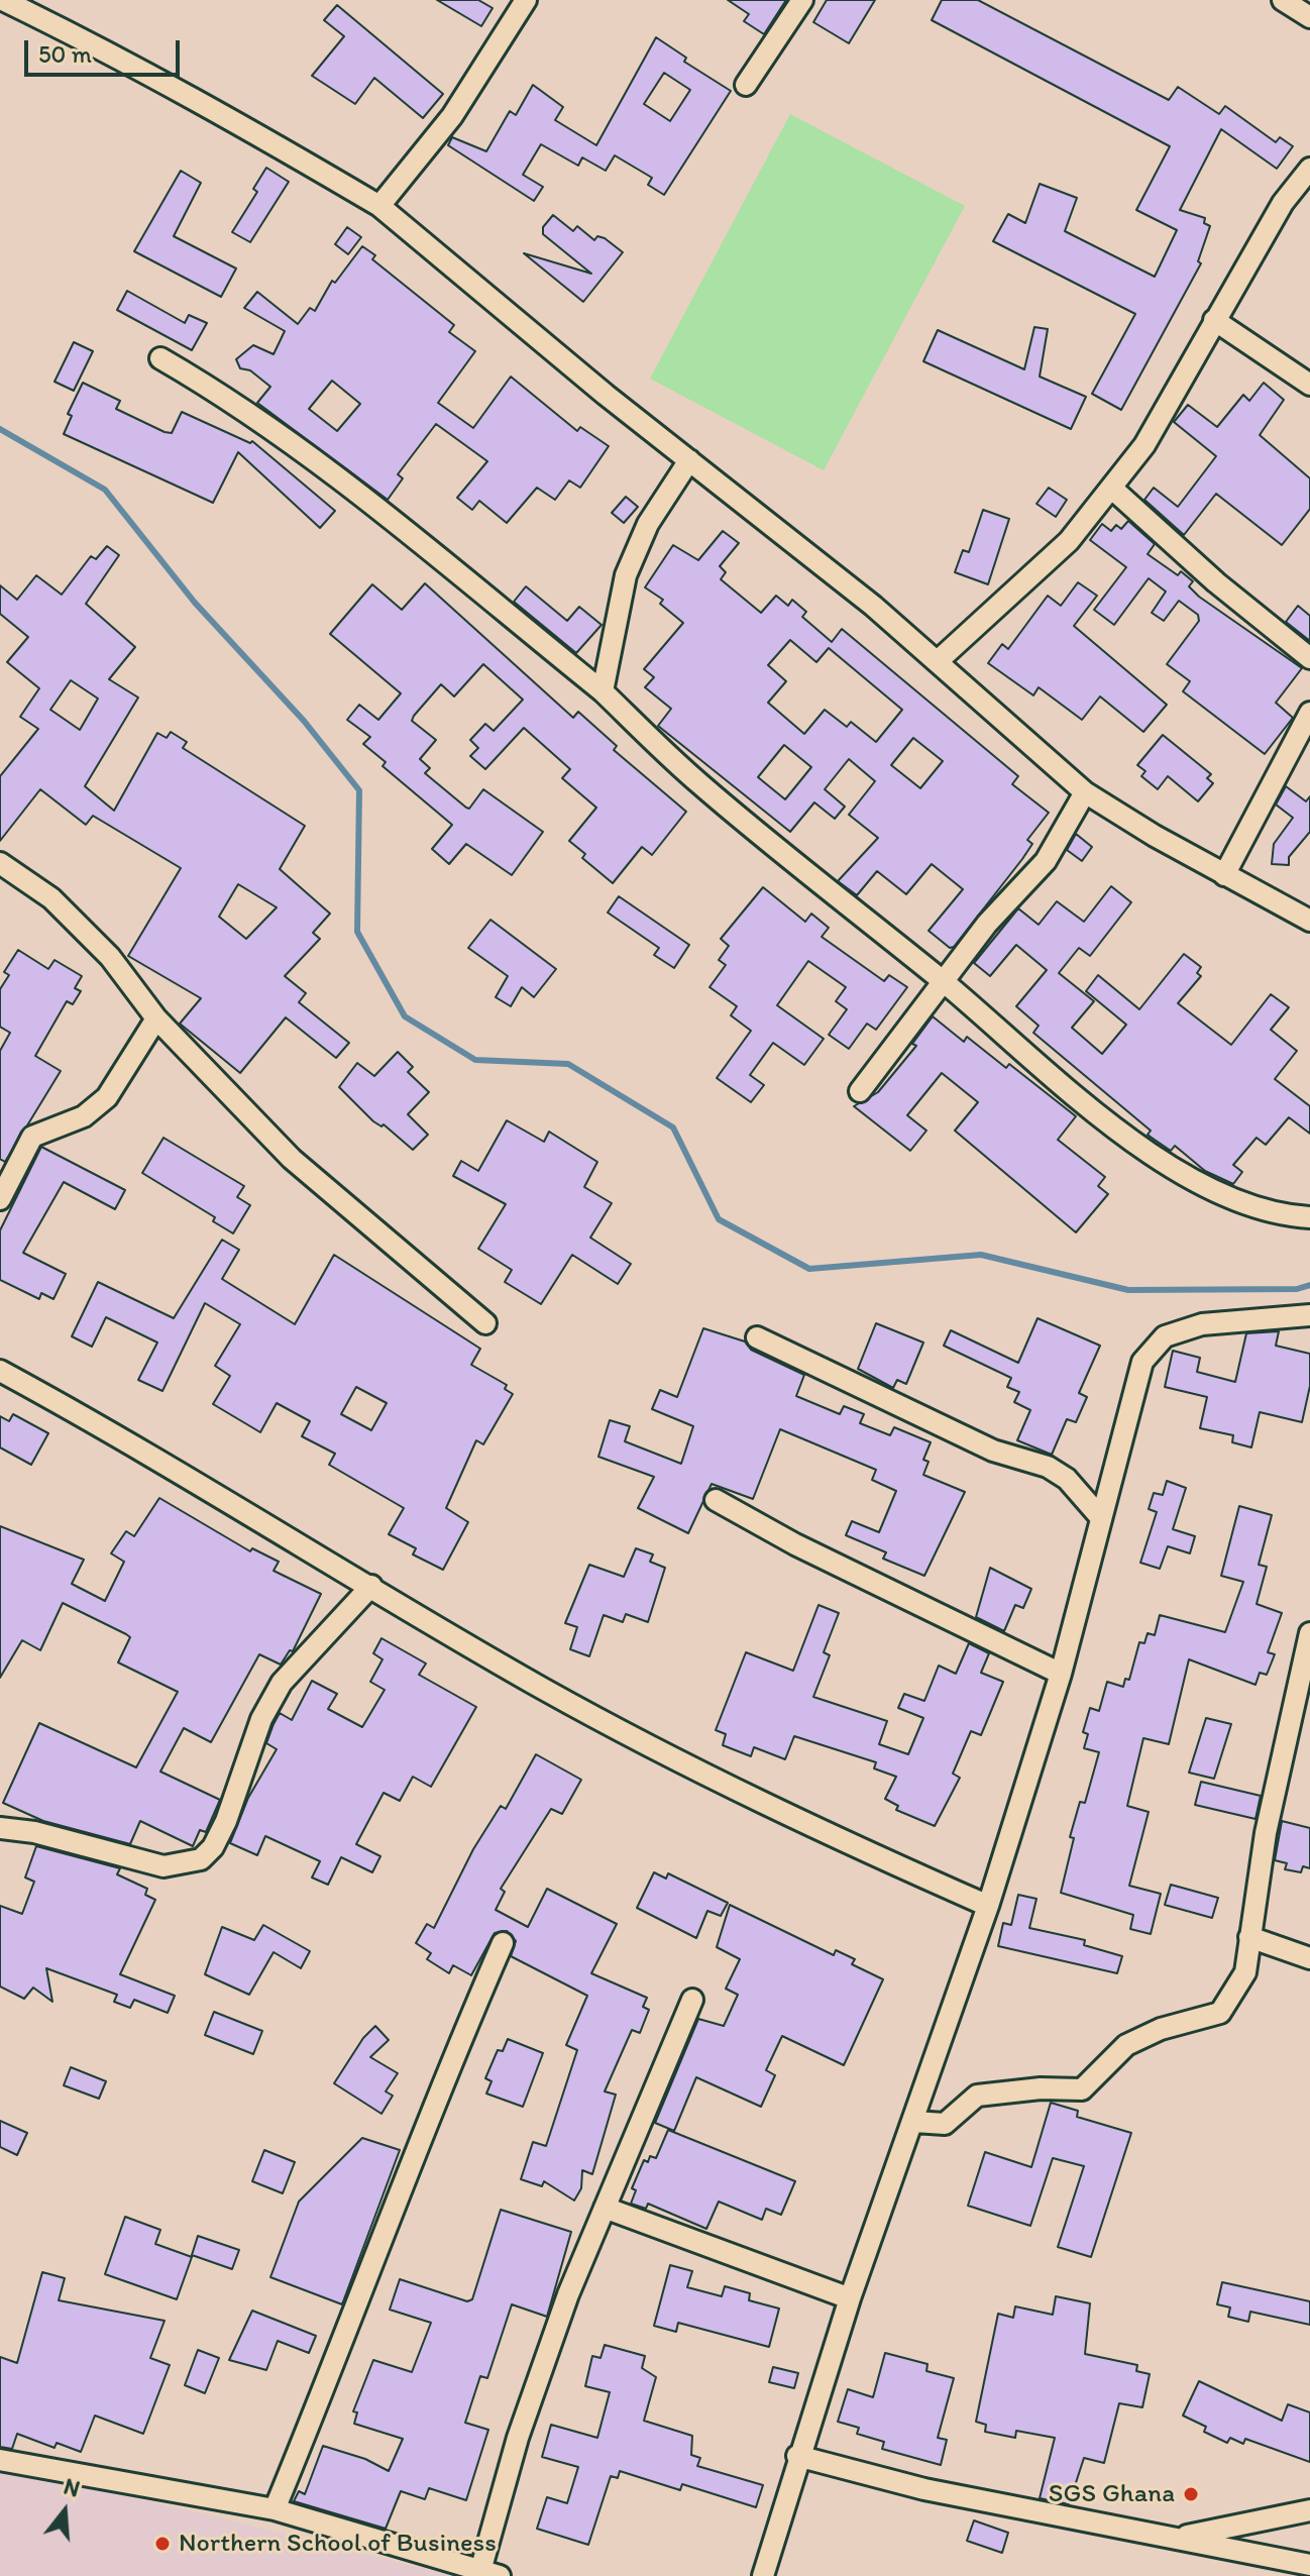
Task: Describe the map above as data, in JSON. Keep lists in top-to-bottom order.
{
  "places": ["SGS Ghana", "Northern School of Business"],
  "scale_bar": "50 m",
  "north": "top"
}
